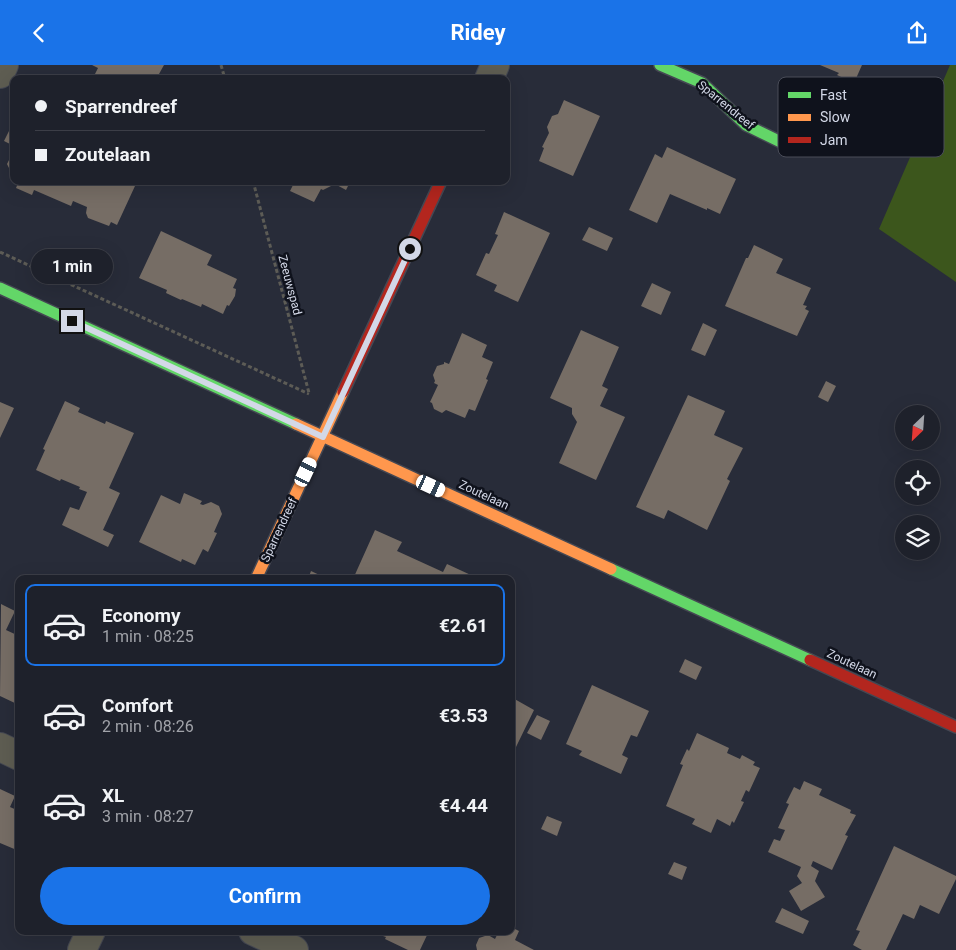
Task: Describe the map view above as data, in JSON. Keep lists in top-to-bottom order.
{
  "streets": {
    "street": ["Sparrendreef", "Zoutelaan"],
    "path": ["Zeeuwspad"]
  },
  "crossings": [
    ["Sparrendreef", "Zoutelaan"]
  ],
  "legend": ["Fast", "Slow", "Jam"],
  "north": "bottom left",
  "page": {
    "header": "Ridey",
    "banner": ["Sparrendreef", "Zoutelaan"],
    "bubble": "1 min",
    "list": [
      {
        "name": "Economy",
        "note": "1 min · 08:25",
        "value": "€2.61"
      },
      {
        "name": "Comfort",
        "note": "2 min · 08:26",
        "value": "€3.53"
      },
      {
        "name": "XL",
        "note": "3 min · 08:27",
        "value": "€4.44"
      }
    ],
    "buttons": "Confirm"
  }
}
